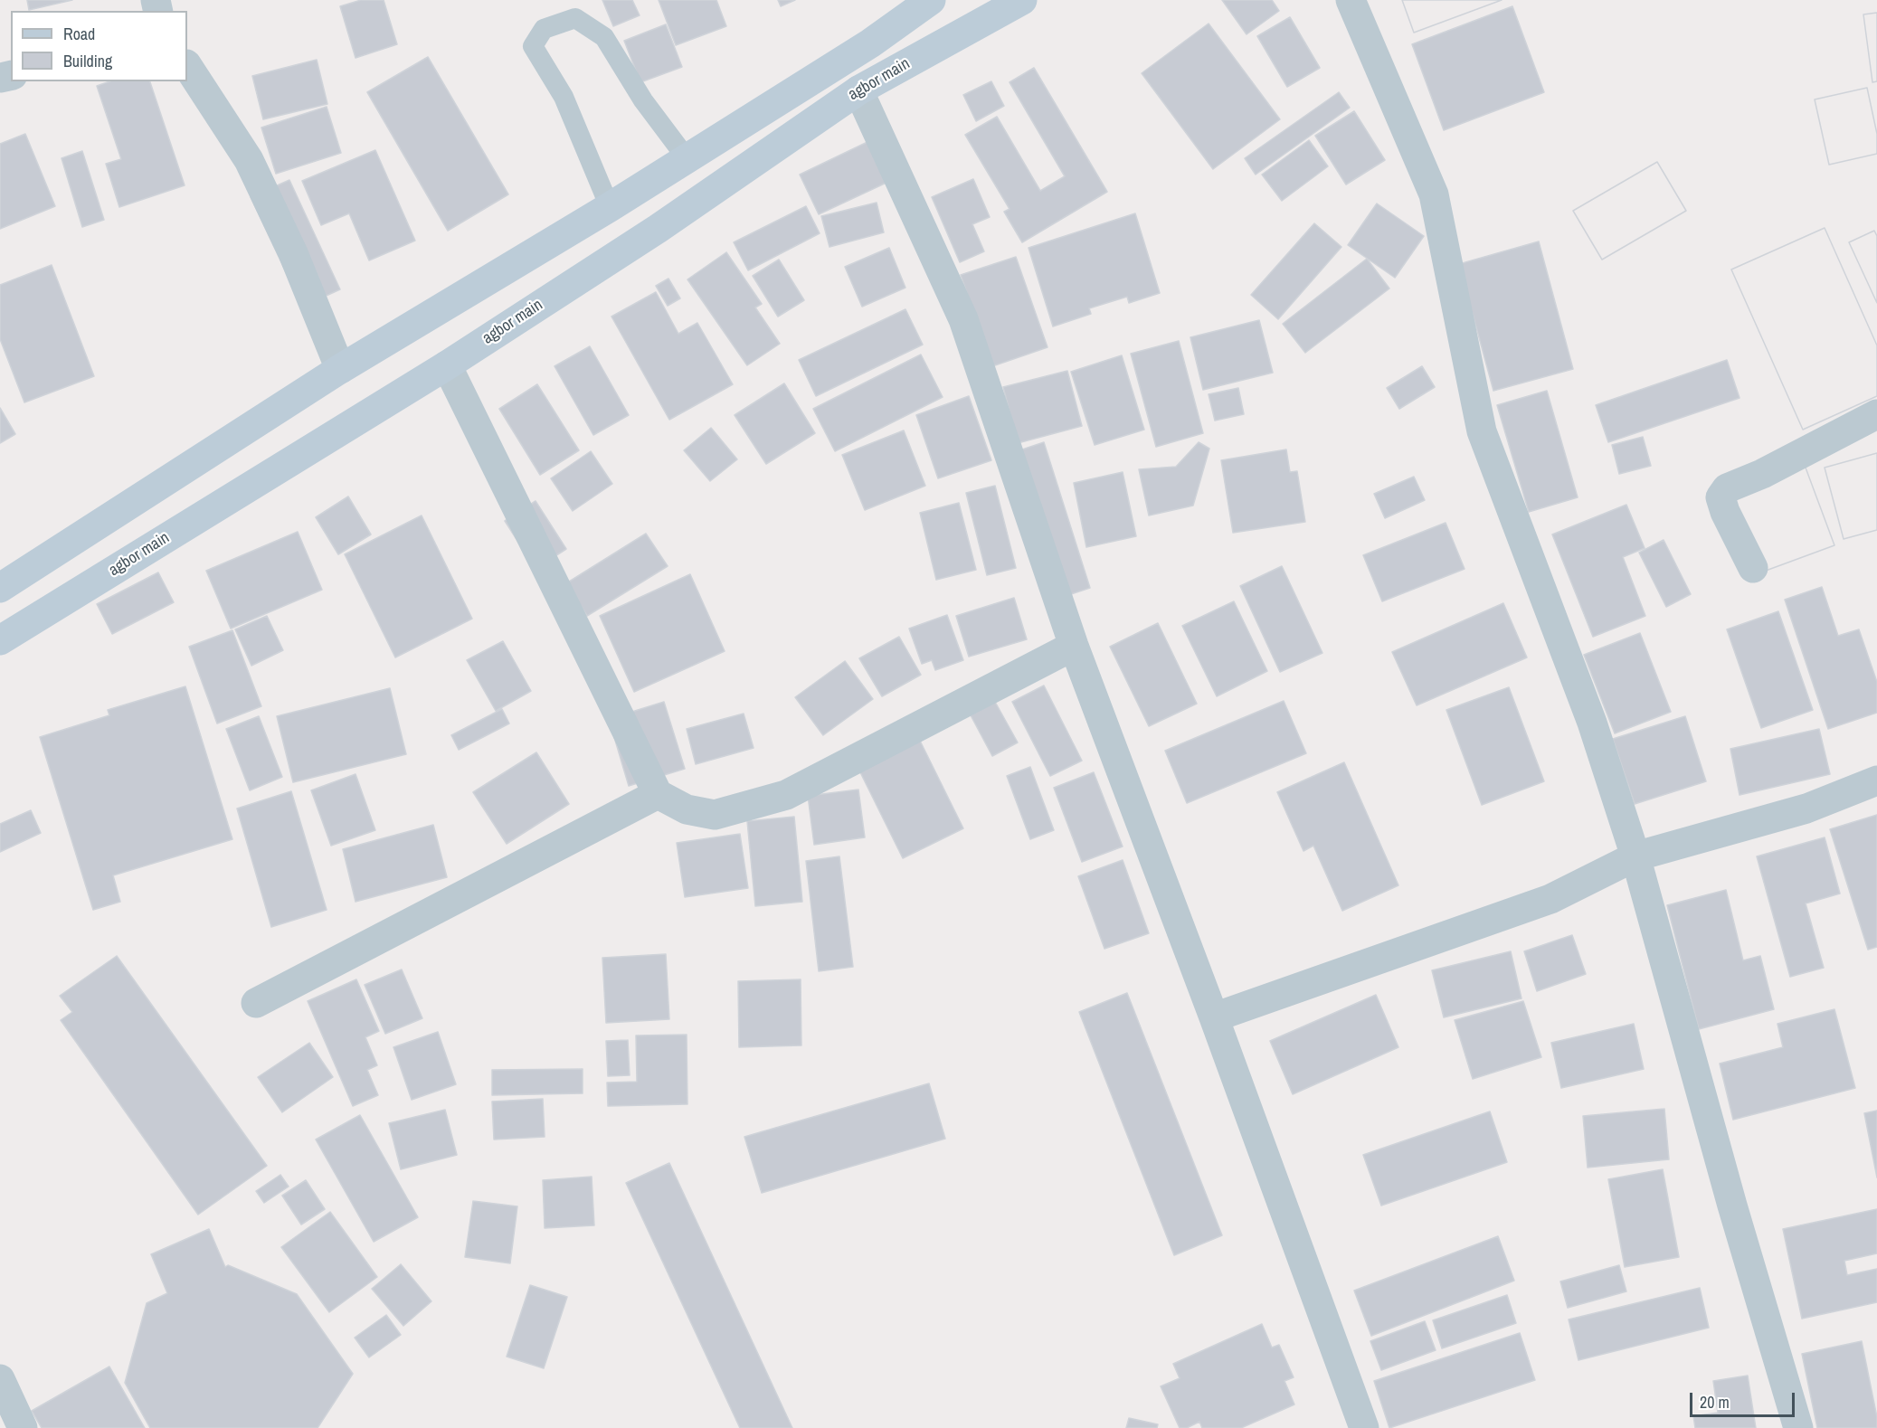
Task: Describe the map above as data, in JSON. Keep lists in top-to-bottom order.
{
  "streets": {
    "main road": ["agbor main"]
  },
  "legend": ["Road", "Building"],
  "scale_bar": "20 m"
}
